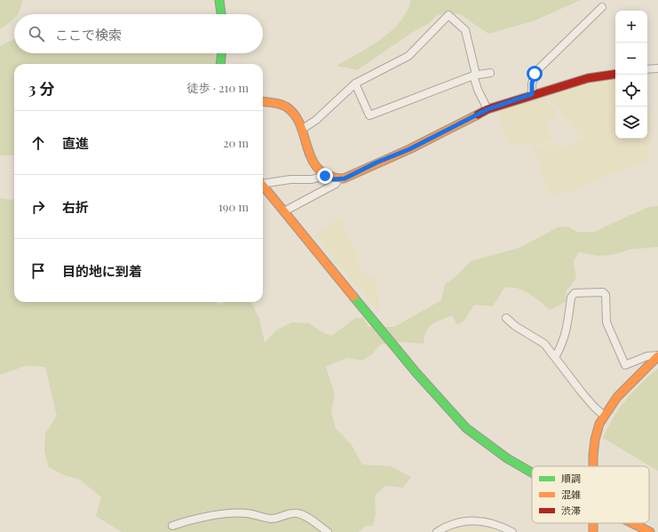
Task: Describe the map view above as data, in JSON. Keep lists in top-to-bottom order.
{
  "legend": ["順調", "混雑", "渋滞"],
  "page": {
    "map_buttons": ["+", "−"],
    "search": "ここで検索",
    "heading": ["3 分", "徒歩 · 210 m"],
    "list": [
      ["直進", "20 m"],
      ["右折", "190 m"],
      "目的地に到着"
    ]
  }
}
